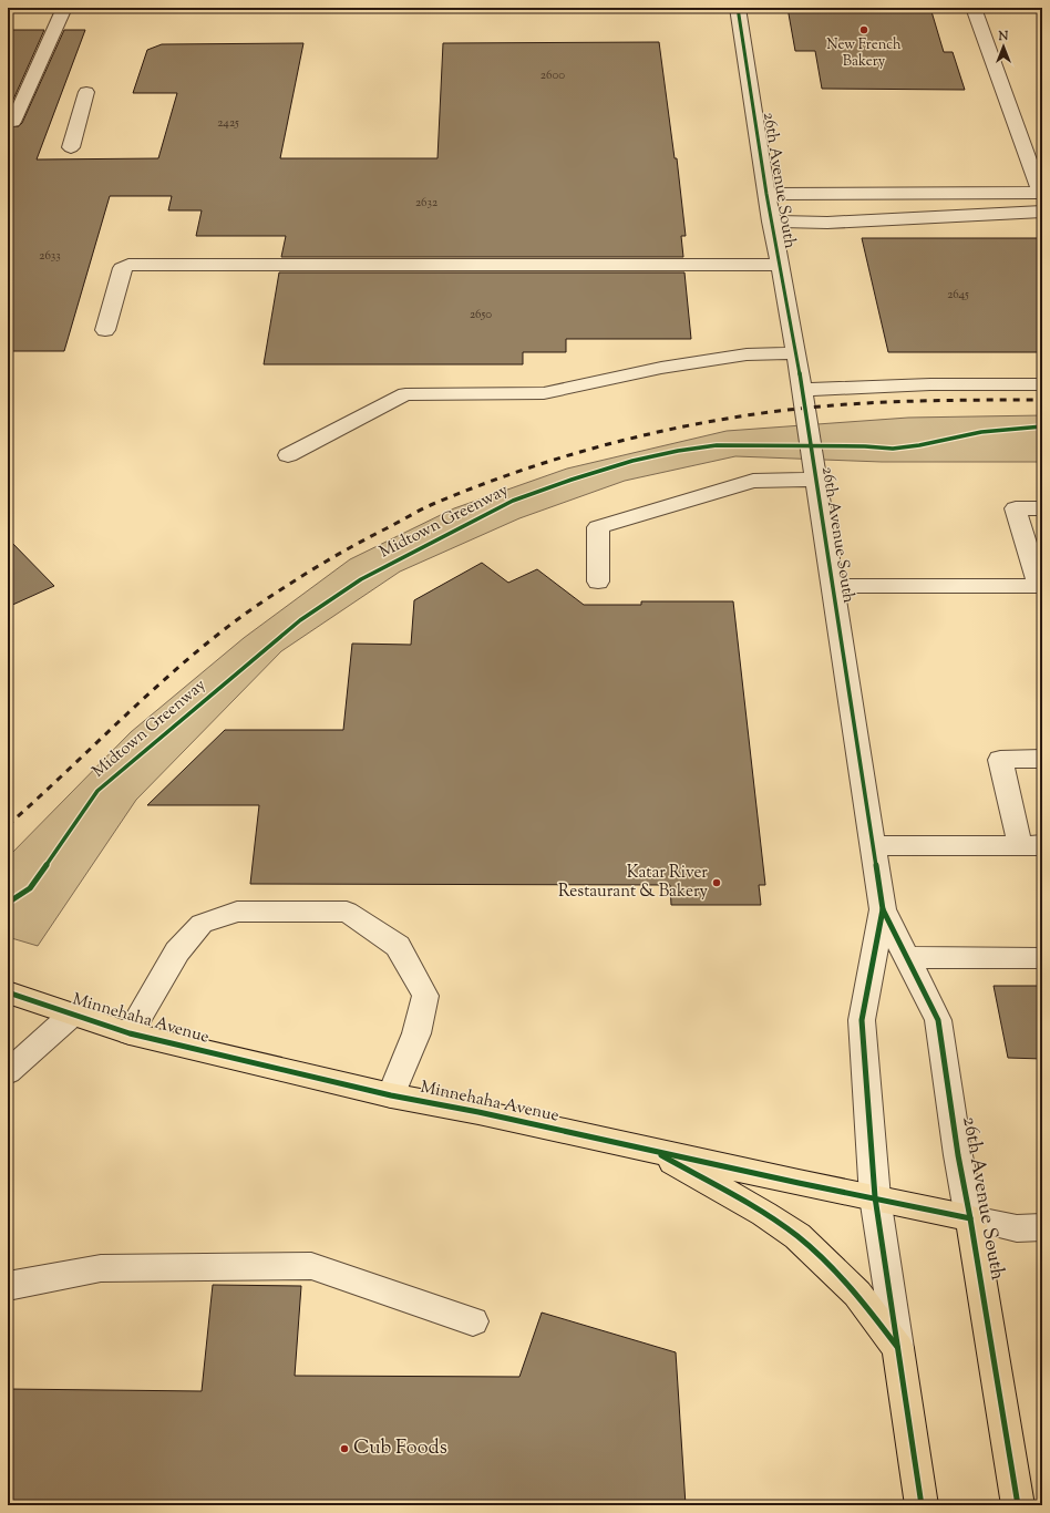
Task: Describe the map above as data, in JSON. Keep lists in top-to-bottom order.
{
  "streets": {
    "main road": ["26th Avenue South", "Minnehaha Avenue"],
    "cycle path": ["Midtown Greenway"]
  },
  "crossings": [
    ["26th Avenue South", "Minnehaha Avenue"]
  ],
  "places": ["New French Bakery", "Katar River Restaurant & Bakery", "Cub Foods"],
  "house_numbers": [
    "2600",
    "2425",
    "2632",
    "2633",
    "2645",
    "2650"
  ],
  "north": "top"
}
